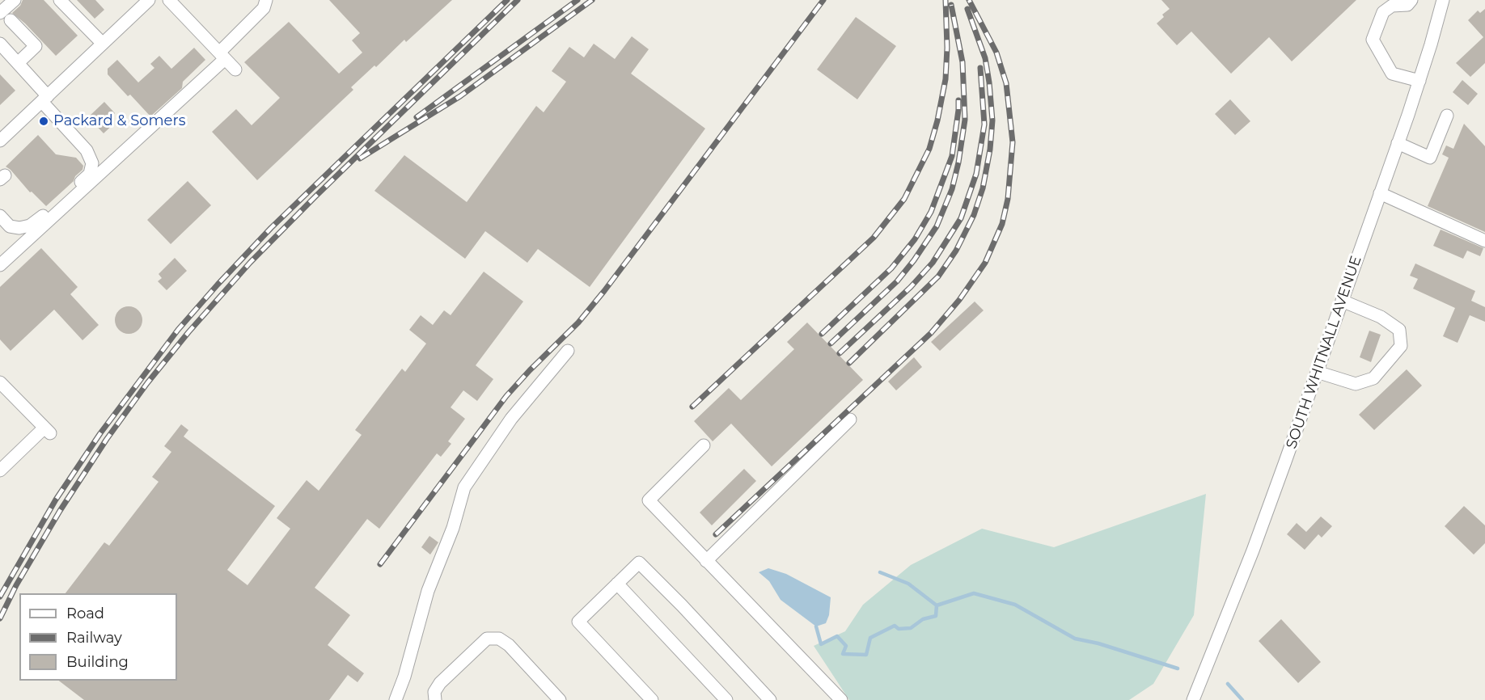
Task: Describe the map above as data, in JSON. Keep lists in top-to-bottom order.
{
  "streets": {
    "street": ["SOUTH WHITNALL AVENUE"]
  },
  "places": ["Packard & Somers"],
  "legend": ["Road", "Railway", "Building"]
}
